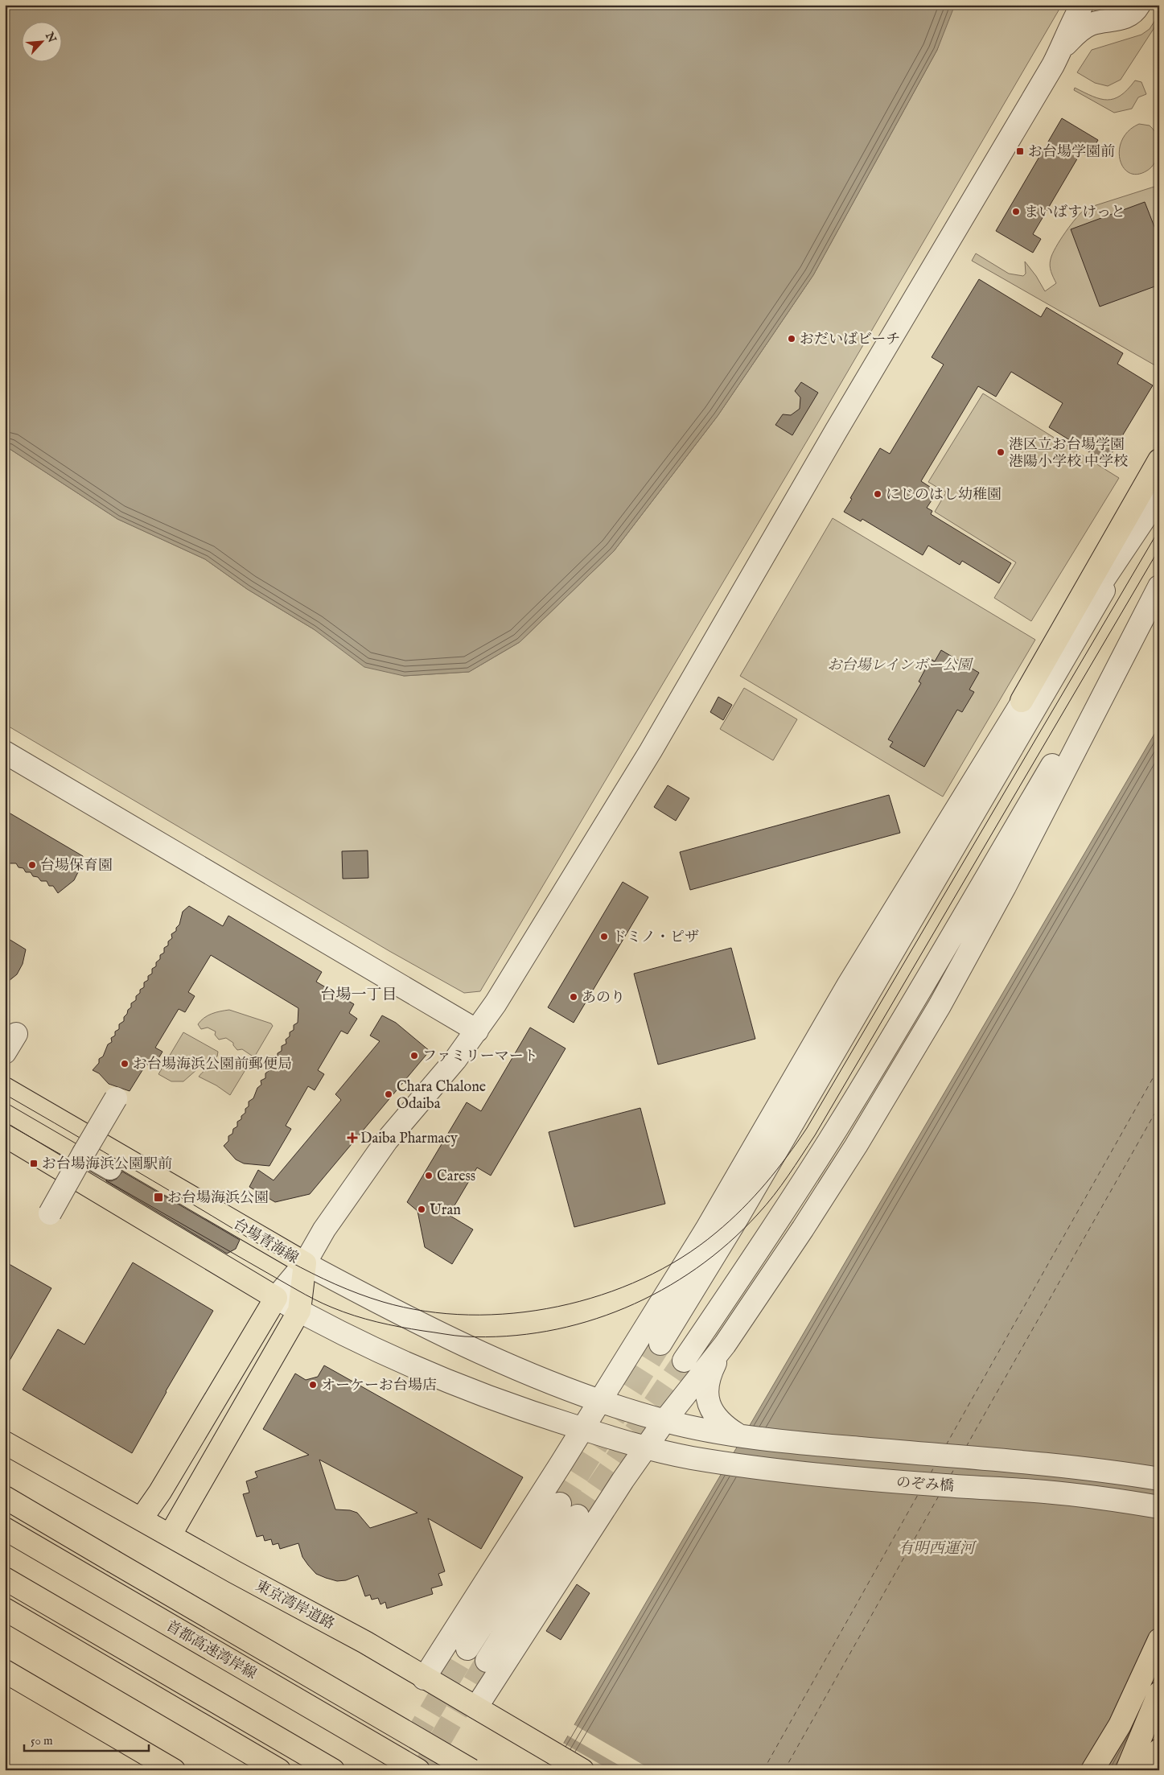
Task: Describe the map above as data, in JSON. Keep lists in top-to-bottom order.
{
  "streets": {
    "main road": ["台場青海線", "東京湾岸道路", "首都高速湾岸線"],
    "street": ["のぞみ橋"]
  },
  "crossings": [
    ["台場青海線", "のぞみ橋"],
    ["台場青海線", "東京湾岸道路"]
  ],
  "districts": ["台場一丁目"],
  "water": ["有明西運河"],
  "parks": ["お台場レインボー公園"],
  "places": {
    "transit": ["お台場学園前", "お台場海浜公園駅前", "お台場海浜公園"],
    "other": [
      "まいばすけっと",
      "おだいばビーチ",
      "港区立お台場学園 港陽小学校 中学校",
      "にじのはし幼稚園",
      "台場保育園",
      "ドミノ・ピザ",
      "あのり",
      "ファミリーマート",
      "お台場海浜公園前郵便局",
      "Chara Chalone Odaiba",
      "Caress",
      "Uran",
      "オーケーお台場店"
    ],
    "health": ["Daiba Pharmacy"]
  },
  "scale_bar": "50 m",
  "north": "top right"
}
